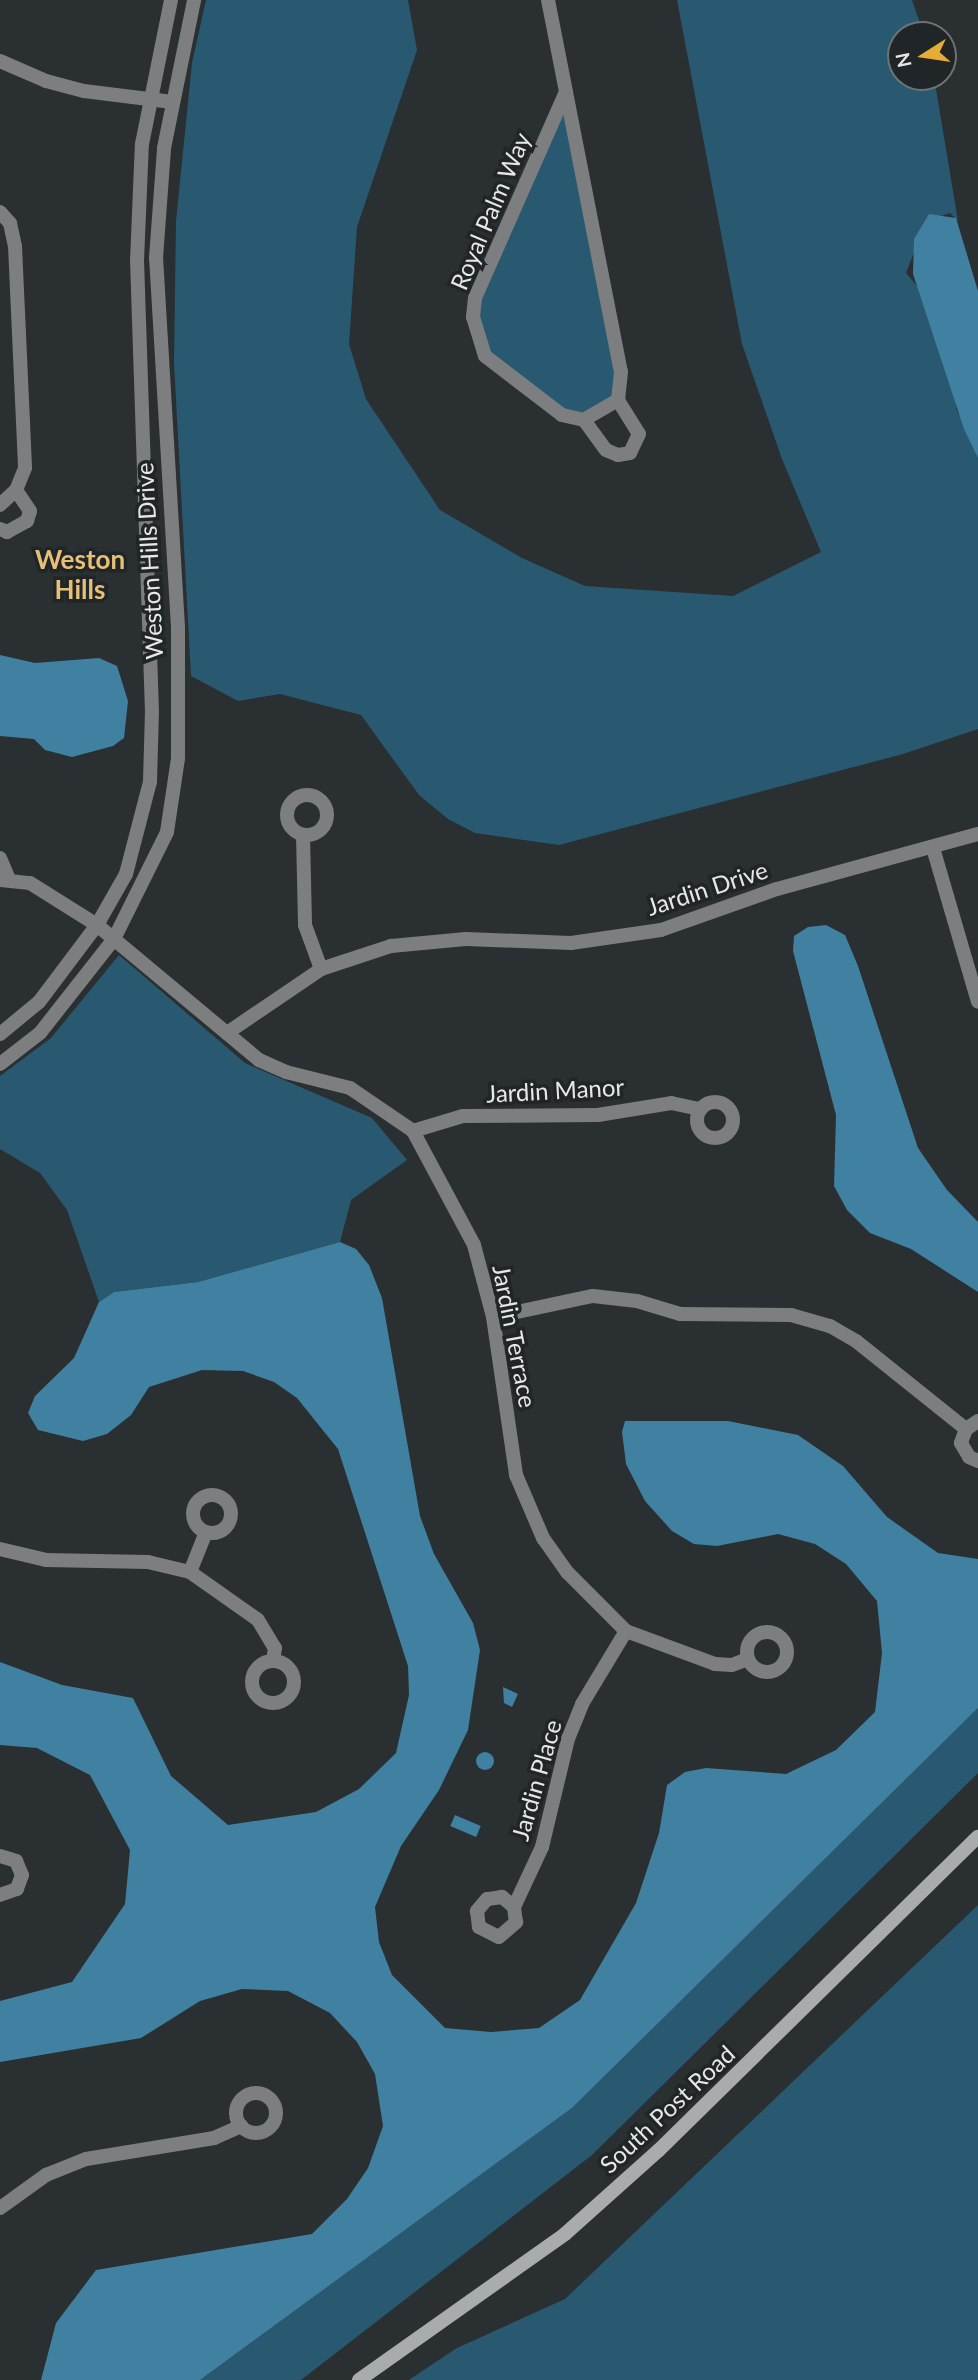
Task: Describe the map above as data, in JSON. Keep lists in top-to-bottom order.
{
  "streets": {
    "street": [
      "Royal Palm Way",
      "Weston Hills Drive",
      "Jardin Drive",
      "Jardin Manor",
      "Jardin Terrace",
      "Jardin Place",
      "South Post Road"
    ]
  },
  "crossings": [
    ["Weston Hills Drive", "Jardin Terrace"],
    ["Jardin Drive", "Jardin Terrace"],
    ["Jardin Manor", "Jardin Terrace"],
    ["Jardin Terrace", "Jardin Place"]
  ],
  "districts": ["Weston Hills"],
  "north": "left"
}
